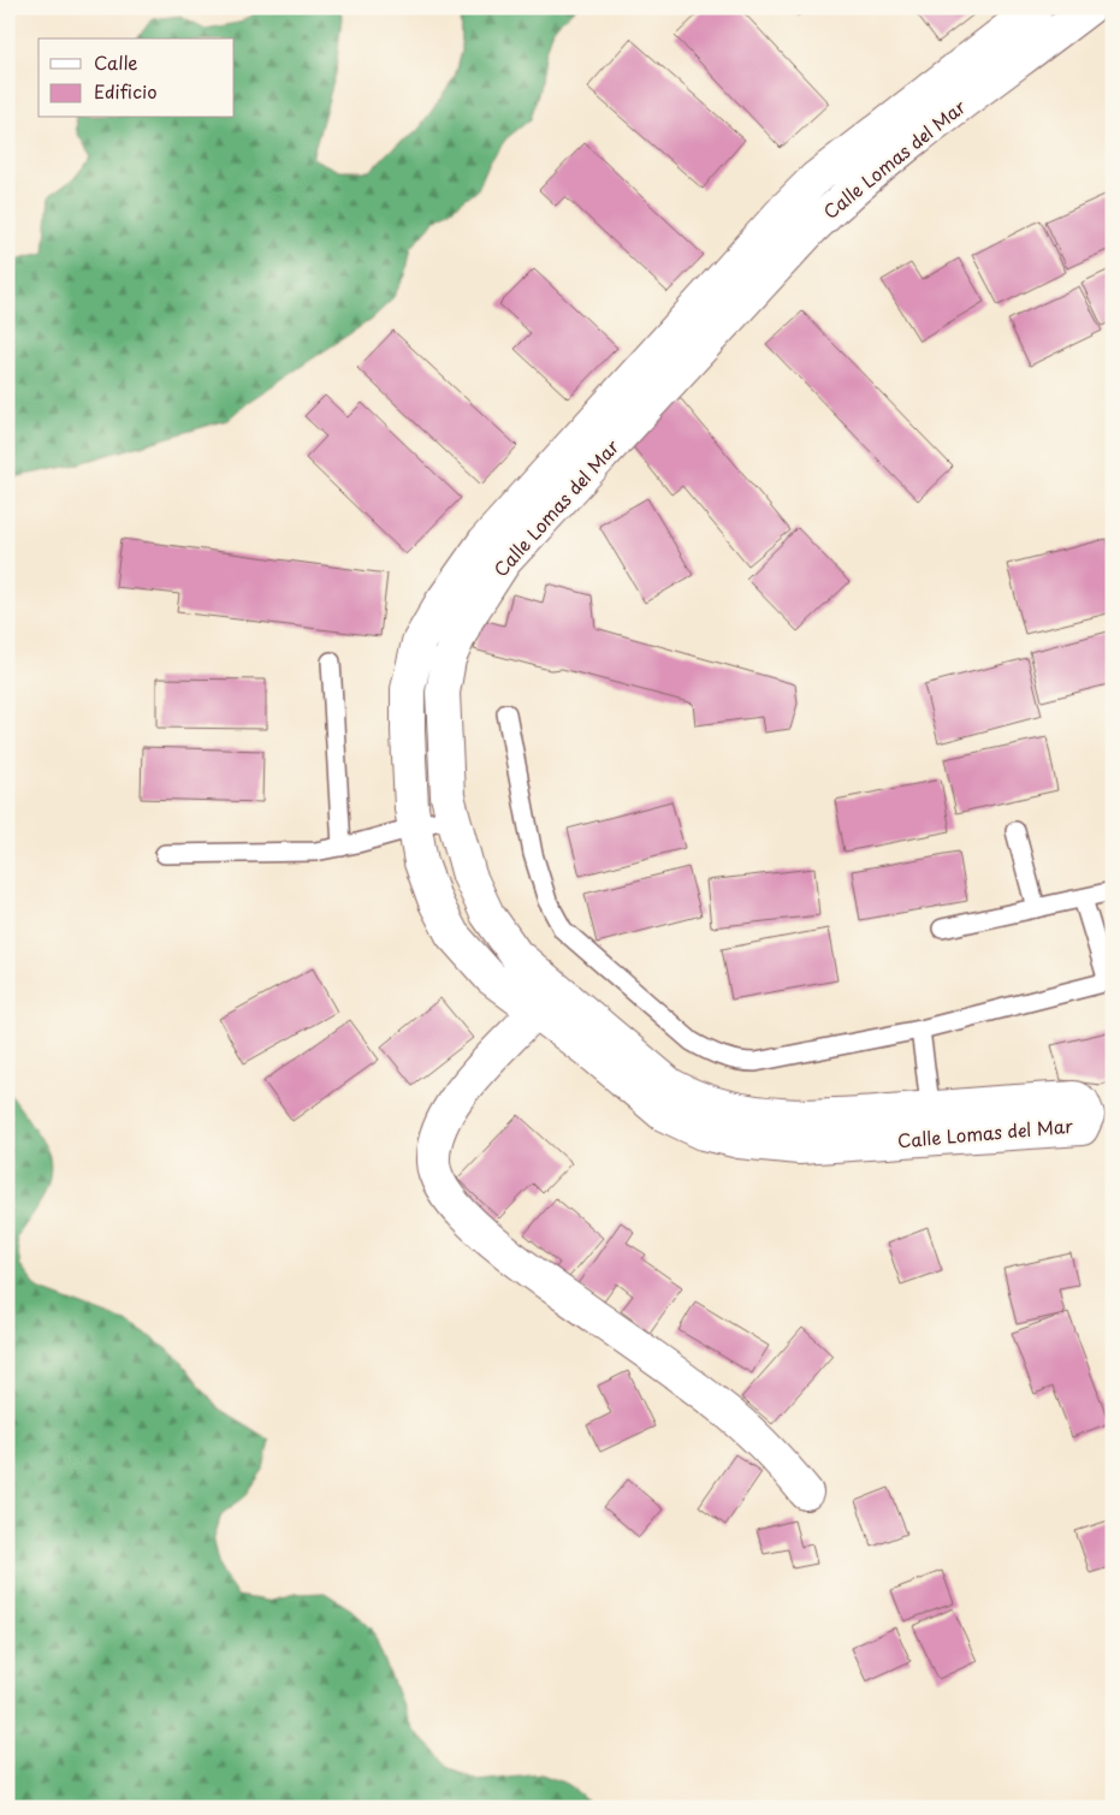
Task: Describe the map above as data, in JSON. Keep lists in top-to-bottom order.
{
  "streets": {
    "street": ["Calle Lomas del Mar"]
  },
  "legend": ["Calle", "Edificio"]
}
